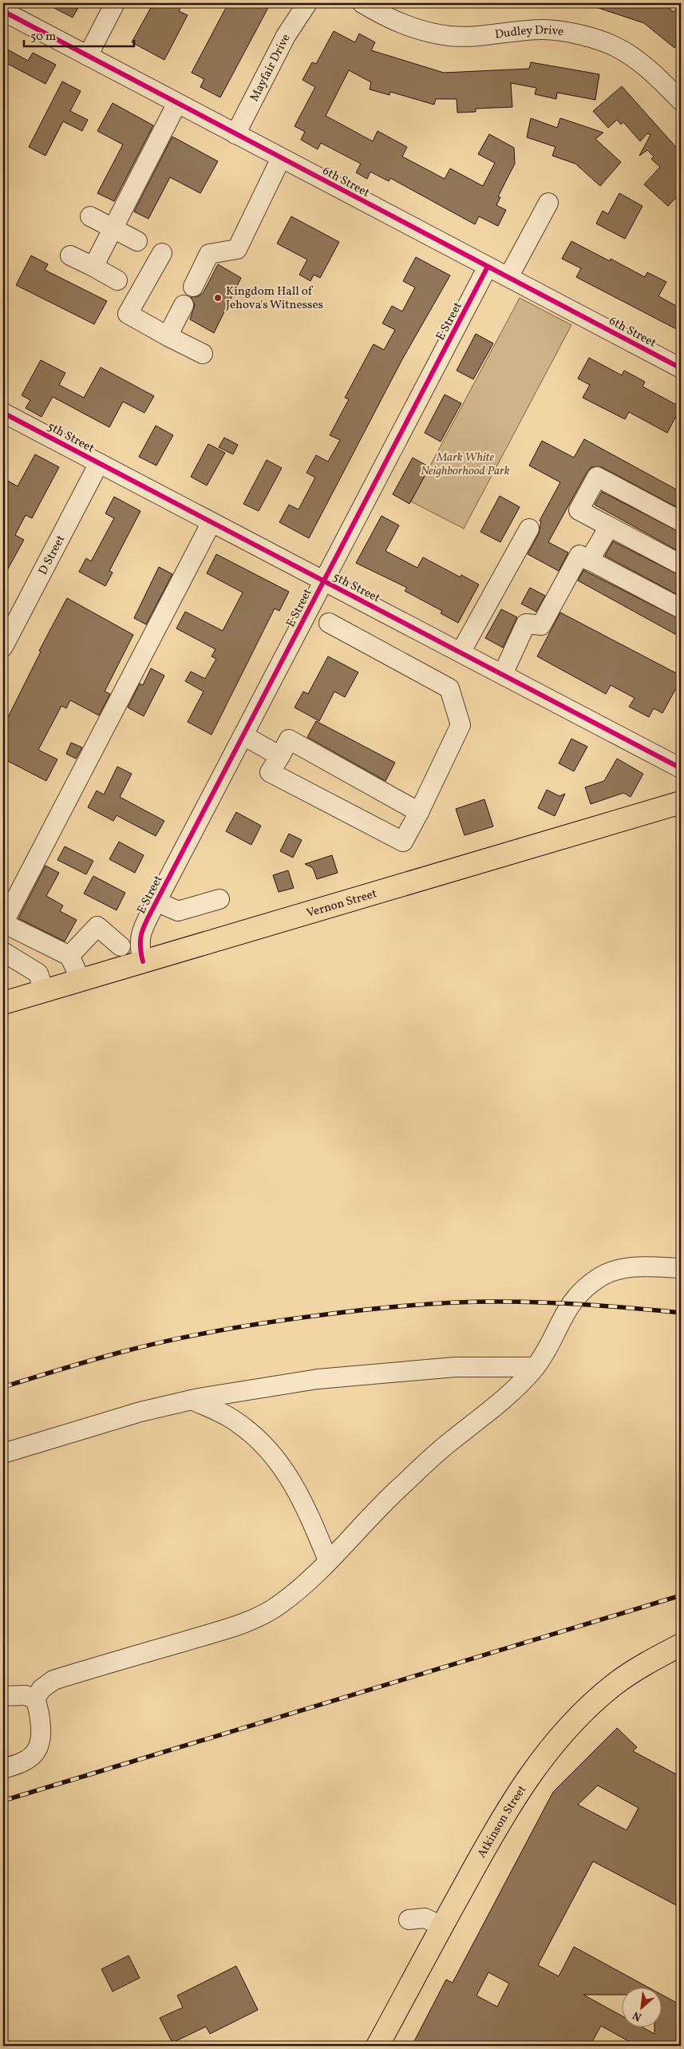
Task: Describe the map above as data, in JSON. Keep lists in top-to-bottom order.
{
  "streets": {
    "main road": ["Vernon Street", "Atkinson Street"],
    "street": [
      "Dudley Drive",
      "Mayfair Drive",
      "6th Street",
      "E Street",
      "5th Street",
      "D Street"
    ]
  },
  "crossings": [
    ["Mayfair Drive", "6th Street"],
    ["6th Street", "E Street"],
    ["E Street", "5th Street"],
    ["E Street", "Vernon Street"],
    ["5th Street", "D Street"]
  ],
  "parks": ["Mark White Neighborhood Park"],
  "places": ["Kingdom Hall of Jehova's Witnesses"],
  "scale_bar": "50 m",
  "north": "bottom left"
}
